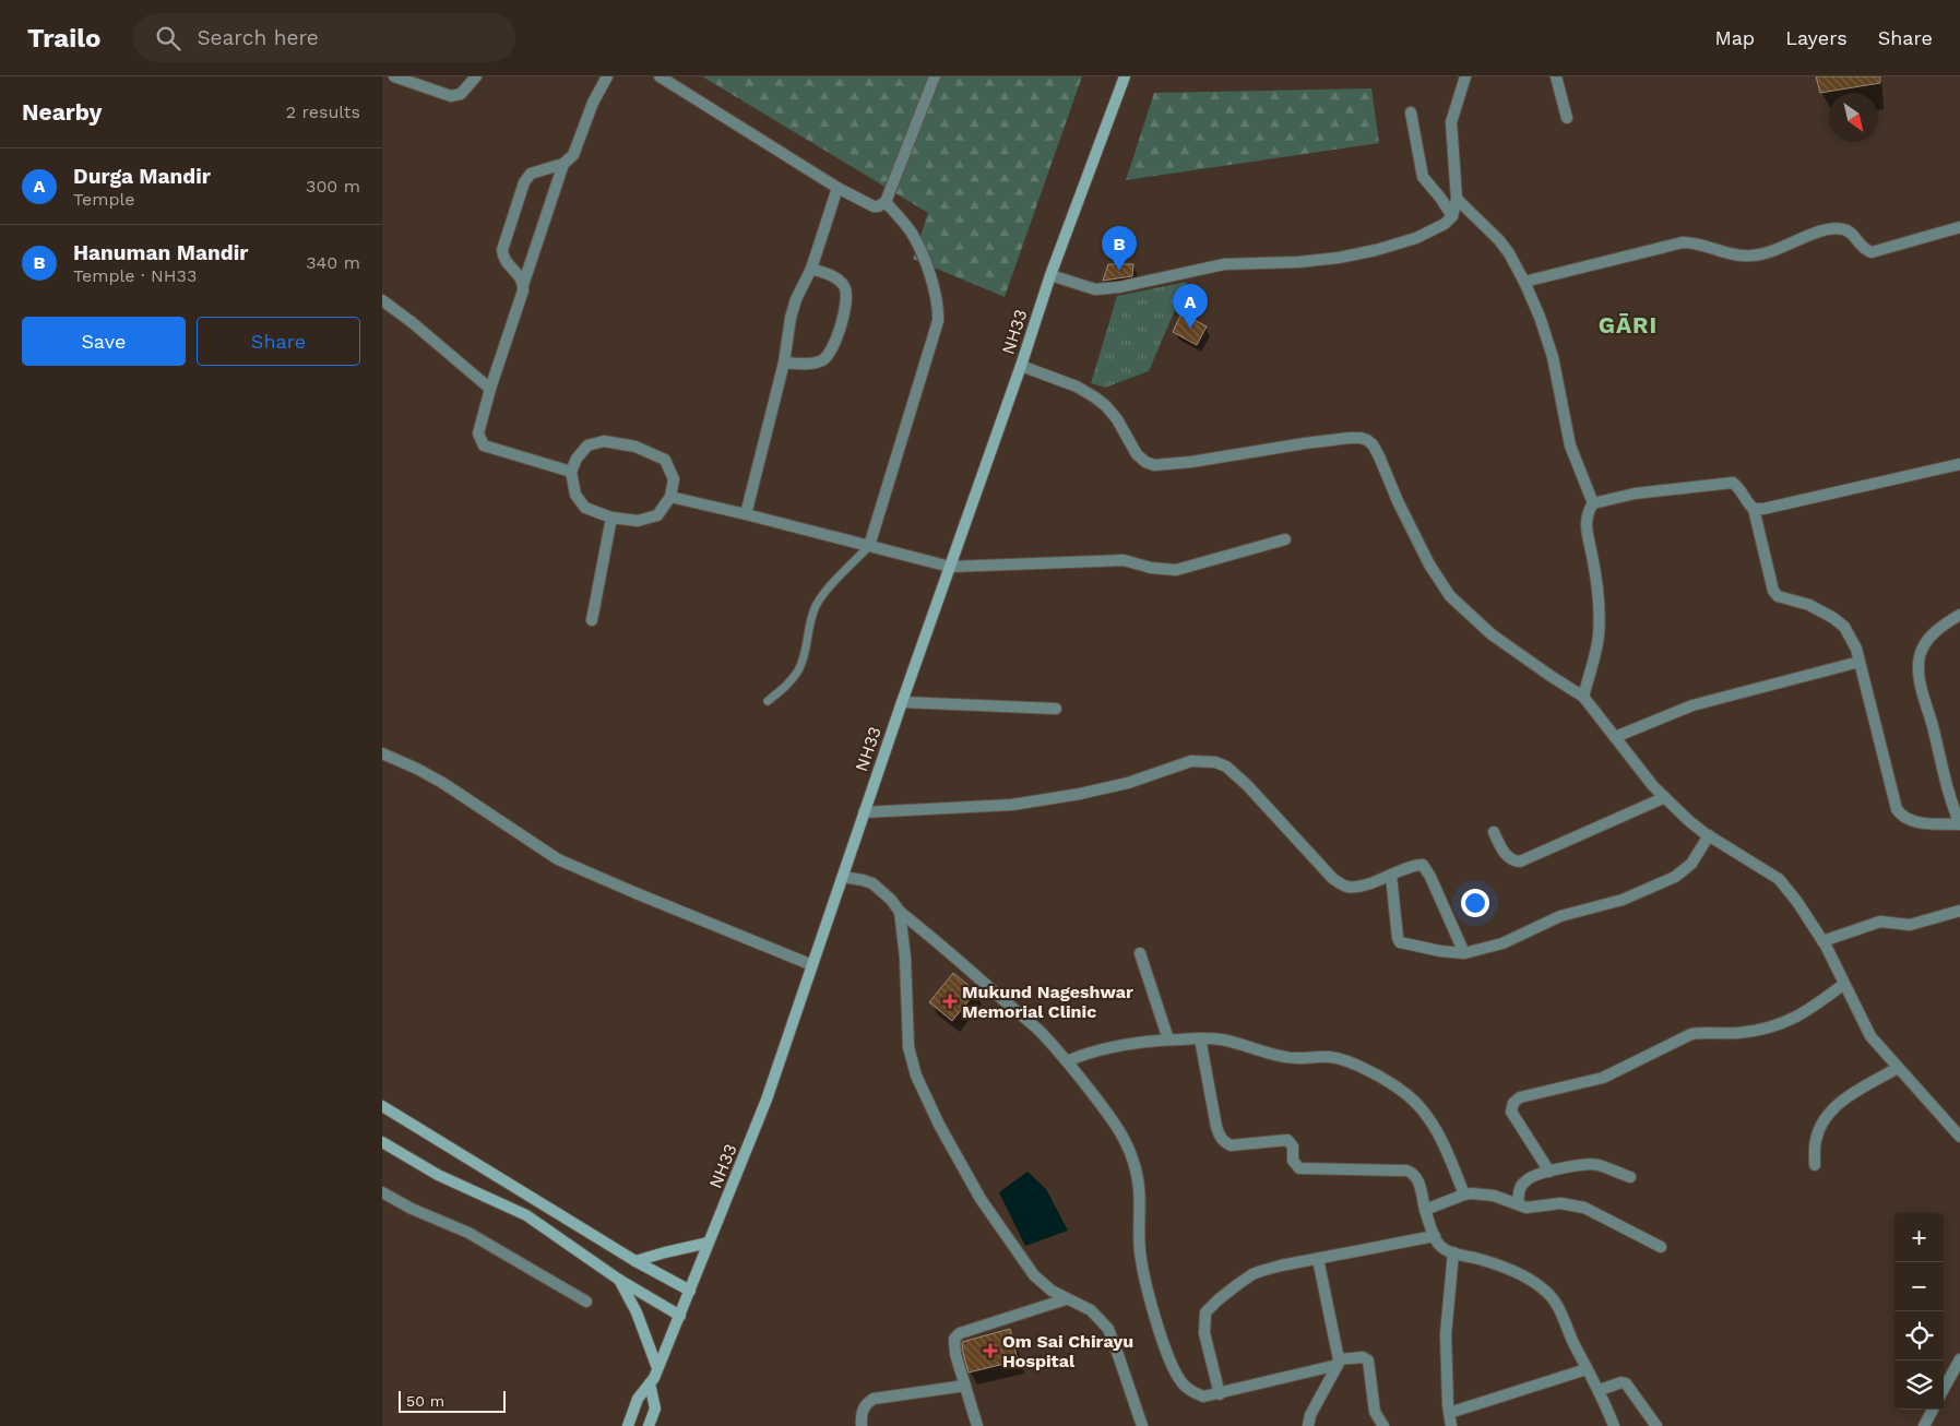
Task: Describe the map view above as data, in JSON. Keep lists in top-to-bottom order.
{
  "streets": {
    "main road": ["NH33"]
  },
  "districts": ["GĀRI"],
  "places": {
    "health": ["Mukund Nageshwar Memorial Clinic", "Om Sai Chirayu Hospital"]
  },
  "scale_bar": "50 m",
  "north": "bottom right",
  "page": {
    "header": "Trailo",
    "search": "Search here",
    "nav": ["Map", "Layers", "Share"],
    "heading": ["Nearby", "2 results"],
    "list": [
      {
        "mark": "A",
        "name": "Durga Mandir",
        "note": "Temple",
        "value": "300 m"
      },
      {
        "mark": "B",
        "name": "Hanuman Mandir",
        "note": "Temple · NH33",
        "value": "340 m"
      }
    ],
    "pins": ["B", "A"],
    "buttons": ["Save", "Share"],
    "map_buttons": ["+", "−"],
    "scale": "50 m"
  }
}
